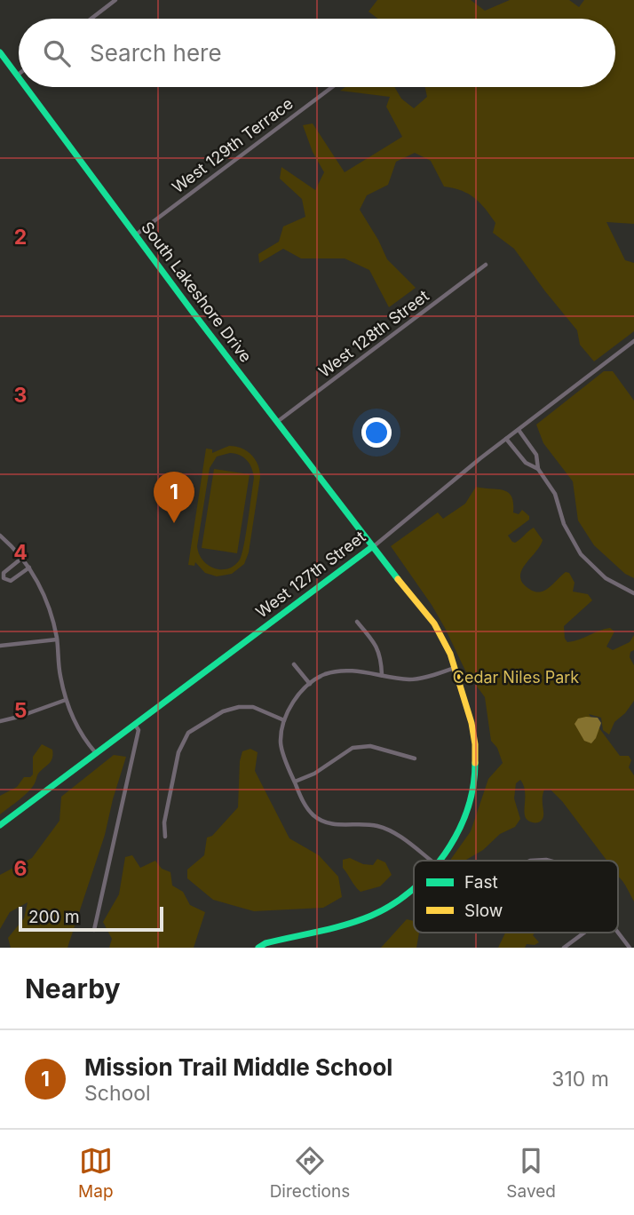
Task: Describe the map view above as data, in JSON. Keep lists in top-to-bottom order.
{
  "streets": {
    "street": [
      "West 129th Terrace",
      "South Lakeshore Drive",
      "West 128th Street",
      "West 127th Street"
    ]
  },
  "crossings": [
    ["West 129th Terrace", "South Lakeshore Drive"],
    ["South Lakeshore Drive", "West 128th Street"],
    ["South Lakeshore Drive", "West 127th Street"]
  ],
  "parks": ["Cedar Niles Park"],
  "legend": ["Fast", "Slow"],
  "scale_bar": "200 m",
  "page": {
    "search": "Search here",
    "pins": "1",
    "scale": "200 m",
    "heading": "Nearby",
    "list": [
      {
        "mark": "1",
        "name": "Mission Trail Middle School",
        "note": "School",
        "value": "310 m"
      }
    ],
    "nav": ["Map", "Directions", "Saved"]
  },
  "grid": {
    "rows": [
      "2",
      "3",
      "4",
      "5",
      "6"
    ]
  }
}
